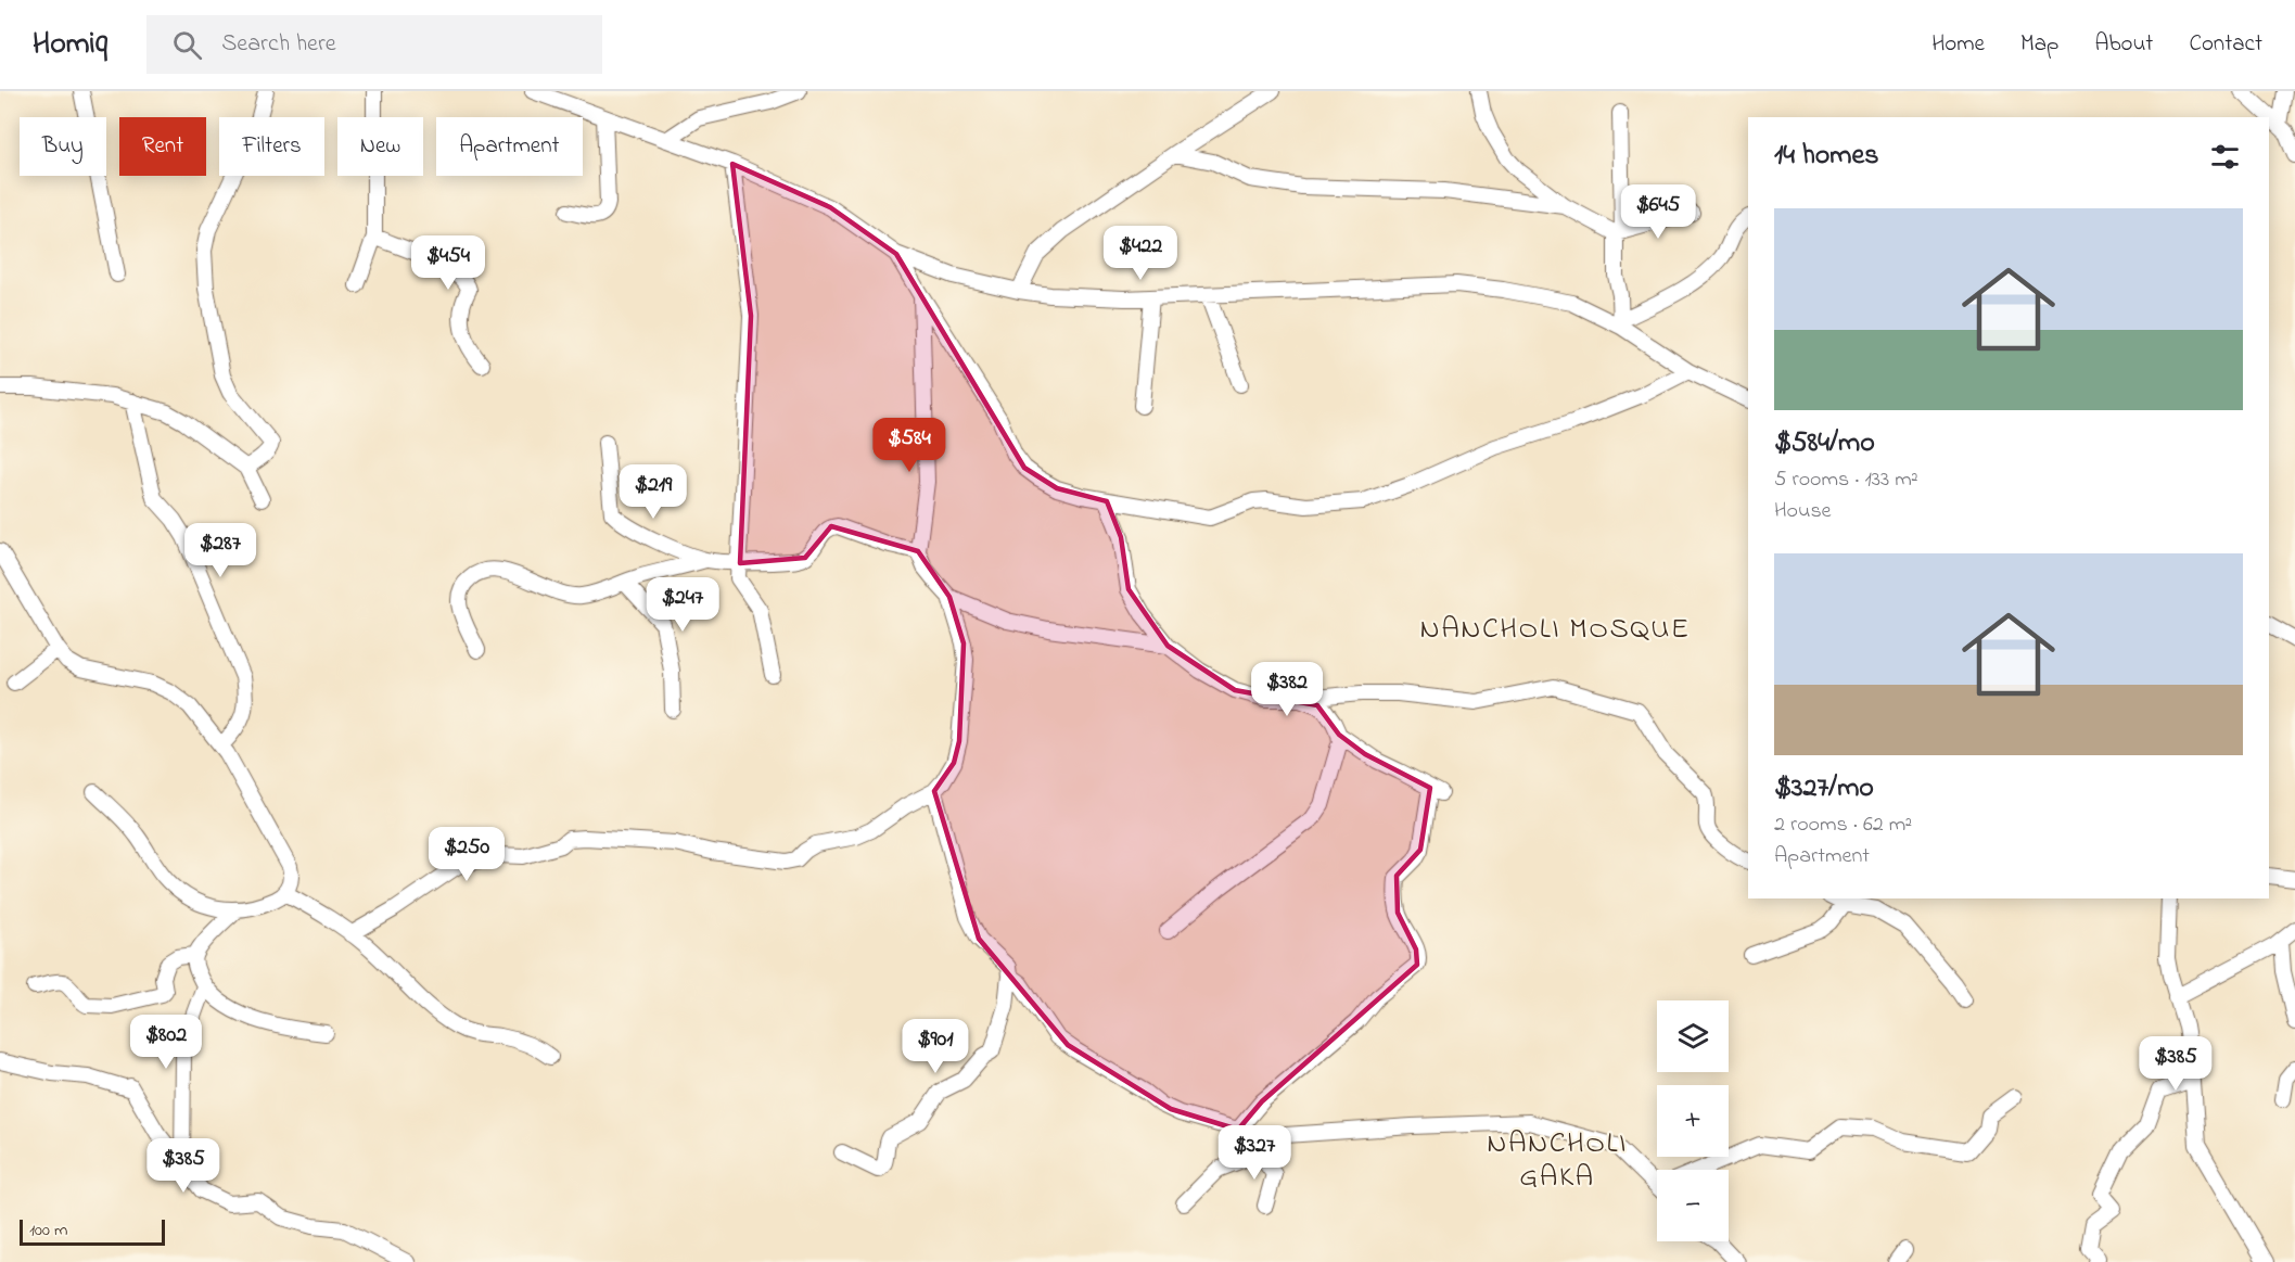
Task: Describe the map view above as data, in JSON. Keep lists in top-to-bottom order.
{
  "districts": ["NANCHOLI MOSQUE", "NANCHOLI GAKA"],
  "scale_bar": "100 m",
  "page": {
    "header": "Homiq",
    "search": "Search here",
    "nav": [
      "Home",
      "Map",
      "About",
      "Contact"
    ],
    "chip": [
      "Buy",
      "Rent",
      "Filters",
      "New",
      "Apartment"
    ],
    "heading": "14 homes",
    "price": [
      "$645",
      "$422",
      "$454",
      "$584",
      "$219",
      "$287",
      "$247",
      "$382",
      "$250",
      "$802",
      "$901",
      "$385",
      "$327",
      "$385"
    ],
    "list": [
      {
        "name": "$584/mo",
        "note": "5 rooms · 133 m² · House"
      },
      {
        "name": "$327/mo",
        "note": "2 rooms · 62 m² · Apartment"
      }
    ],
    "map_buttons": ["+", "−"],
    "scale": "100 m"
  }
}
